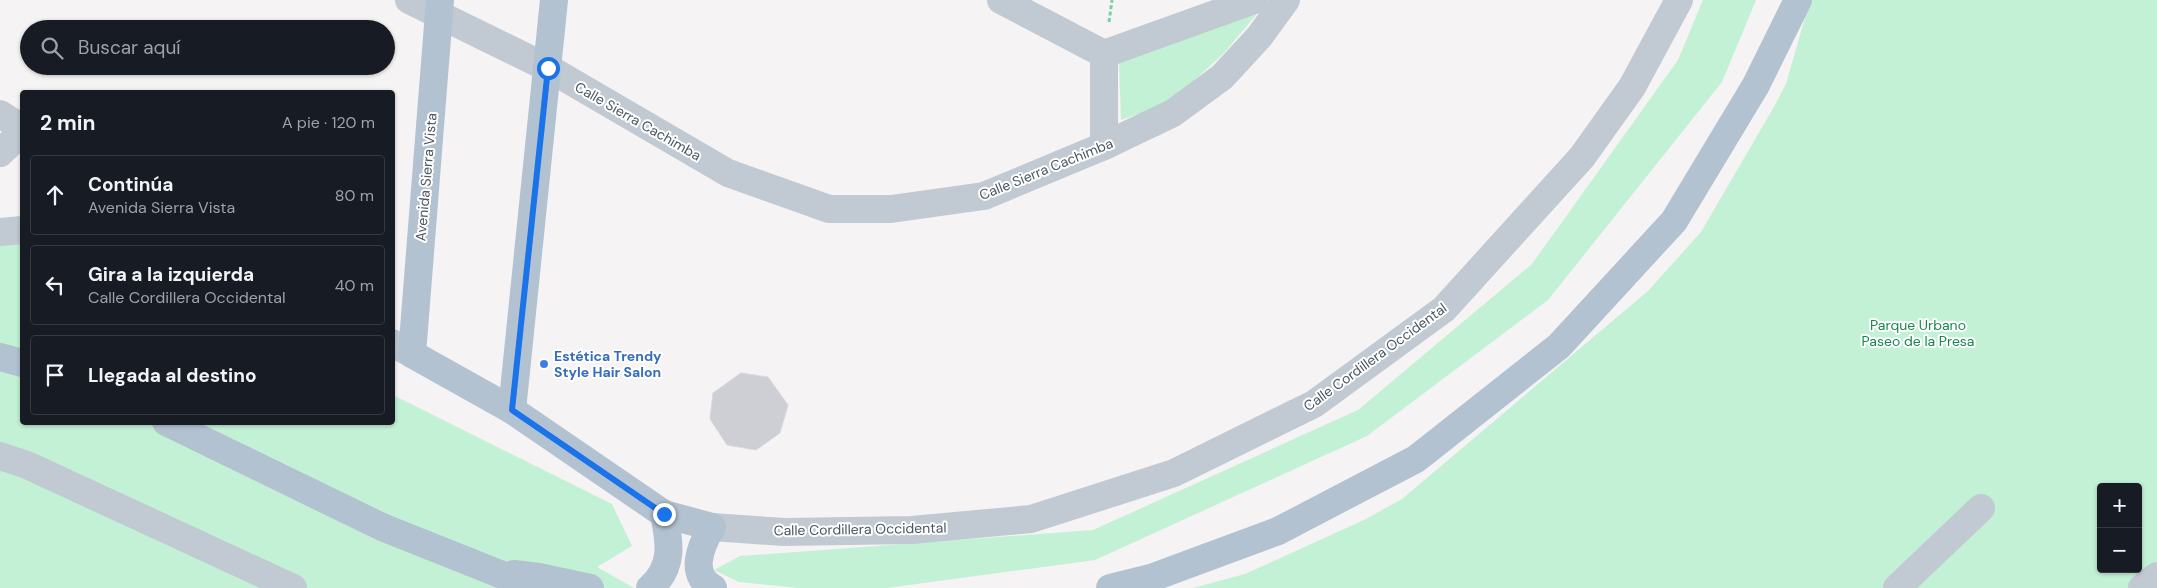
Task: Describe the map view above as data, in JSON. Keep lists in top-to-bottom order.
{
  "streets": {
    "main road": ["Avenida Sierra Vista", "Calle Cordillera Occidental"],
    "street": ["Calle Sierra Cachimba"]
  },
  "crossings": [
    ["Calle Sierra Cachimba", "Avenida Sierra Vista"],
    ["Avenida Sierra Vista", "Calle Cordillera Occidental"]
  ],
  "parks": ["Parque Urbano Paseo de la Presa"],
  "places": ["Estética Trendy Style Hair Salon"],
  "page": {
    "search": "Buscar aquí",
    "heading": ["2 min", "A pie · 120 m"],
    "list": [
      ["Continúa", "Avenida Sierra Vista", "80 m"],
      ["Gira a la izquierda", "Calle Cordillera Occidental", "40 m"],
      "Llegada al destino"
    ],
    "map_buttons": ["+", "−"]
  }
}
